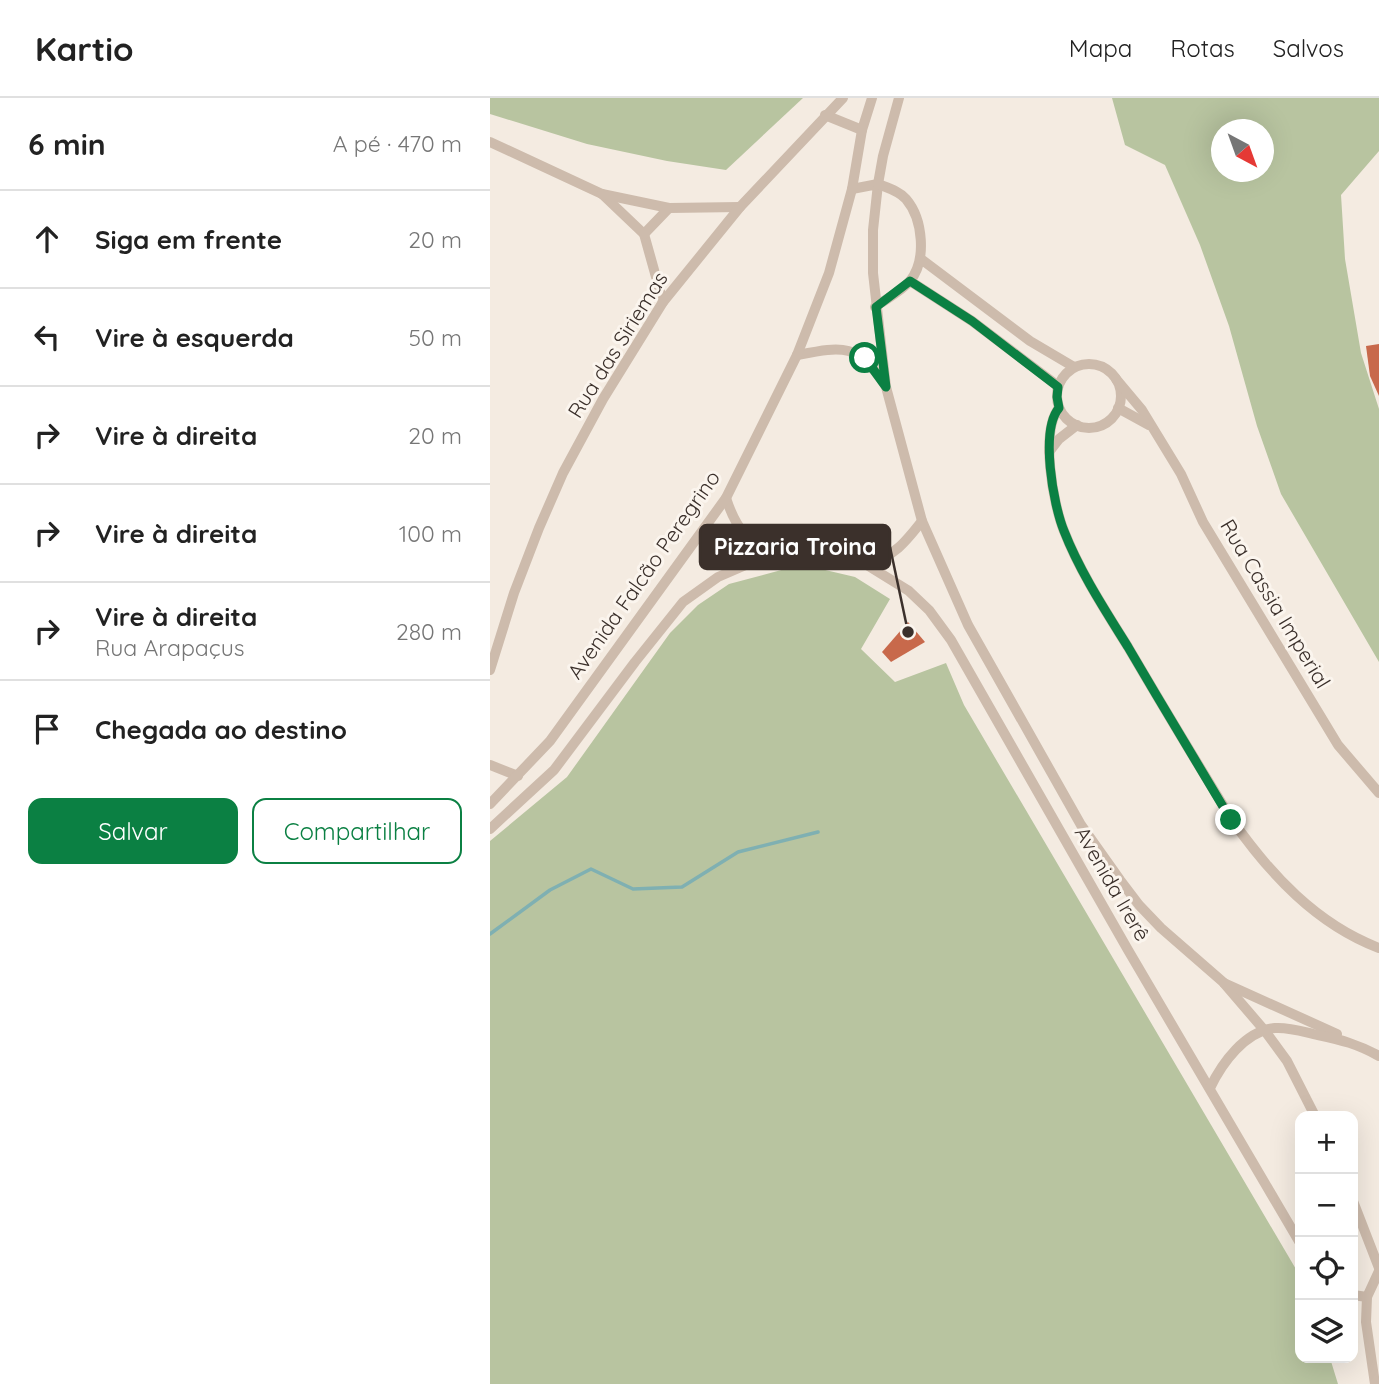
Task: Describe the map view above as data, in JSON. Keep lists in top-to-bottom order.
{
  "streets": {
    "street": [
      "Rua das Siriemas",
      "Avenida Falcão Peregrino",
      "Rua Cassia Imperial",
      "Avenida Irerê"
    ]
  },
  "crossings": [
    ["Avenida Falcão Peregrino", "Avenida Irerê"]
  ],
  "places": ["Pizzaria Troina"],
  "north": "bottom right",
  "page": {
    "header": "Kartio",
    "nav": ["Mapa", "Rotas", "Salvos"],
    "heading": ["6 min", "A pé · 470 m"],
    "list": [
      ["Siga em frente", "20 m"],
      ["Vire à esquerda", "50 m"],
      ["Vire à direita", "20 m"],
      ["Vire à direita", "100 m"],
      ["Vire à direita", "Rua Arapaçus", "280 m"],
      "Chegada ao destino"
    ],
    "buttons": ["Salvar", "Compartilhar"],
    "map_buttons": ["+", "−"]
  }
}
